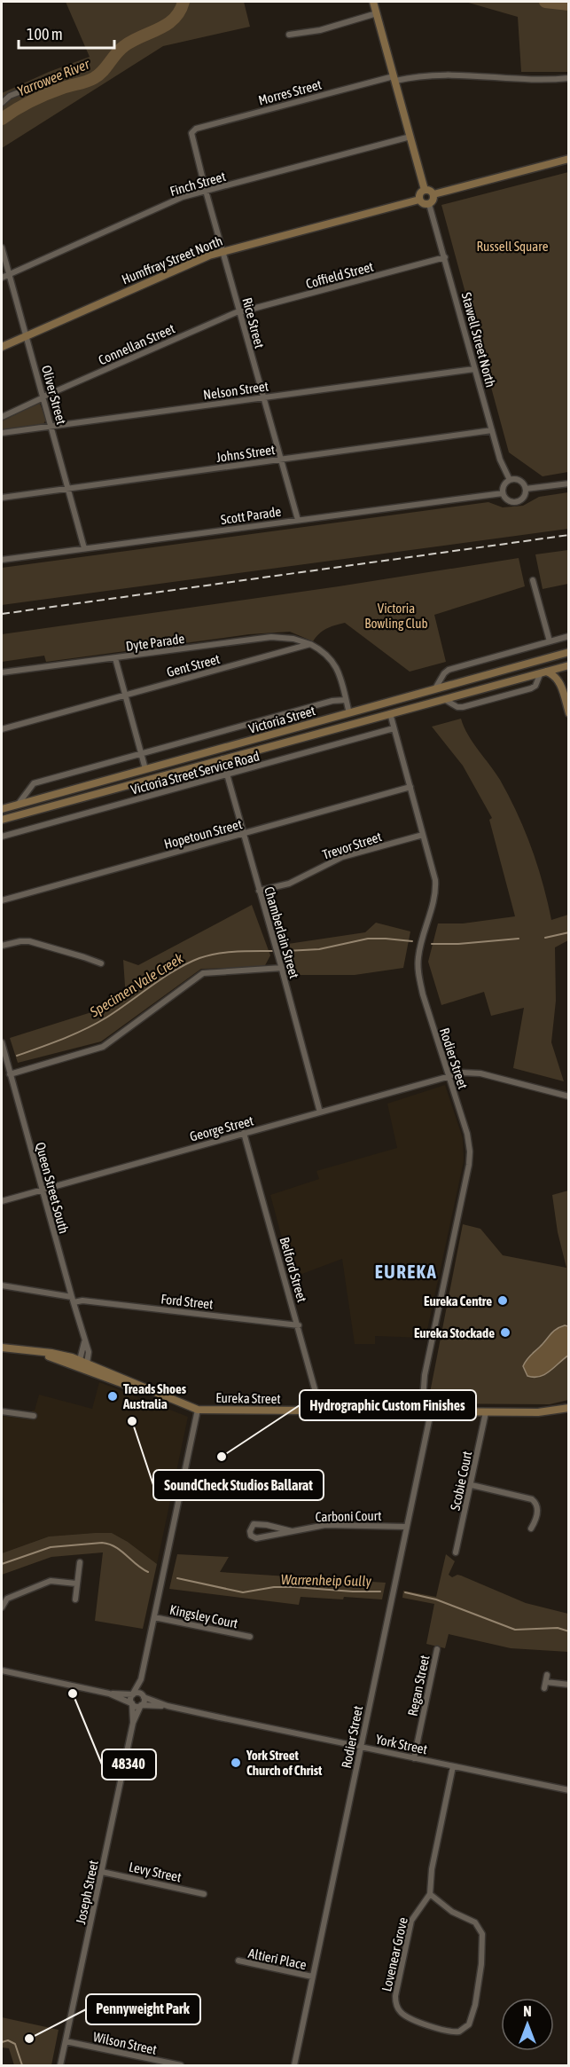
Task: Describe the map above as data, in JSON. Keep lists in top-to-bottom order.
{
  "streets": {
    "street": [
      "Morres Street",
      "Finch Street",
      "Humffray Street North",
      "Coffield Street",
      "Rice Street",
      "Stawell Street North",
      "Connellan Street",
      "Nelson Street",
      "Oliver Street",
      "Johns Street",
      "Scott Parade",
      "Dyte Parade",
      "Gent Street",
      "Victoria Street",
      "Victoria Street Service Road",
      "Hopetoun Street",
      "Trevor Street",
      "Chamberlain Street",
      "Rodier Street",
      "George Street",
      "Queen Street South",
      "Belford Street",
      "Ford Street",
      "Eureka Street",
      "Scobie Court",
      "Carboni Court",
      "Kingsley Court",
      "Regan Street",
      "York Street",
      "Levy Street",
      "Joseph Street",
      "Lovenear Grove",
      "Altieri Place",
      "Wilson Street"
    ]
  },
  "crossings": [
    ["Morres Street", "Rice Street"],
    ["Finch Street", "Rice Street"],
    ["Finch Street", "Oliver Street"],
    ["Humffray Street North", "Rice Street"],
    ["Humffray Street North", "Stawell Street North"],
    ["Humffray Street North", "Oliver Street"],
    ["Coffield Street", "Rice Street"],
    ["Coffield Street", "Stawell Street North"],
    ["Coffield Street", "Connellan Street"],
    ["Rice Street", "Connellan Street"],
    ["Rice Street", "Nelson Street"],
    ["Rice Street", "Johns Street"],
    ["Rice Street", "Scott Parade"],
    ["Stawell Street North", "Nelson Street"],
    ["Stawell Street North", "Johns Street"],
    ["Stawell Street North", "Scott Parade"],
    ["Connellan Street", "Oliver Street"],
    ["Nelson Street", "Oliver Street"],
    ["Oliver Street", "Johns Street"],
    ["Oliver Street", "Scott Parade"],
    ["Dyte Parade", "Gent Street"],
    ["Victoria Street", "Chamberlain Street"],
    ["Victoria Street", "Rodier Street"],
    ["Victoria Street Service Road", "Chamberlain Street"],
    ["Victoria Street Service Road", "Rodier Street"],
    ["Hopetoun Street", "Chamberlain Street"],
    ["Hopetoun Street", "Rodier Street"],
    ["Trevor Street", "Chamberlain Street"],
    ["Trevor Street", "Rodier Street"],
    ["Chamberlain Street", "George Street"],
    ["Rodier Street", "George Street"],
    ["Rodier Street", "Eureka Street"],
    ["Rodier Street", "Carboni Court"],
    ["Rodier Street", "York Street"],
    ["Rodier Street", "Altieri Place"],
    ["George Street", "Queen Street South"],
    ["George Street", "Belford Street"],
    ["Queen Street South", "Ford Street"],
    ["Queen Street South", "Eureka Street"],
    ["Belford Street", "Ford Street"],
    ["Belford Street", "Eureka Street"],
    ["Eureka Street", "Scobie Court"],
    ["Regan Street", "York Street"],
    ["York Street", "Joseph Street"],
    ["Levy Street", "Joseph Street"],
    ["Joseph Street", "Wilson Street"]
  ],
  "districts": ["EUREKA"],
  "water": ["Yarrowee River", "Specimen Vale Creek", "Warrenheip Gully"],
  "parks": ["Russell Square", "Victoria Bowling Club"],
  "places": [
    "Eureka Centre",
    "Eureka Stockade",
    "Treads Shoes Australia",
    "SoundCheck Studios Ballarat",
    "Hydrographic Custom Finishes",
    "48340",
    "York Street Church of Christ",
    "Pennyweight Park"
  ],
  "scale_bar": "100 m",
  "north": "top"
}
